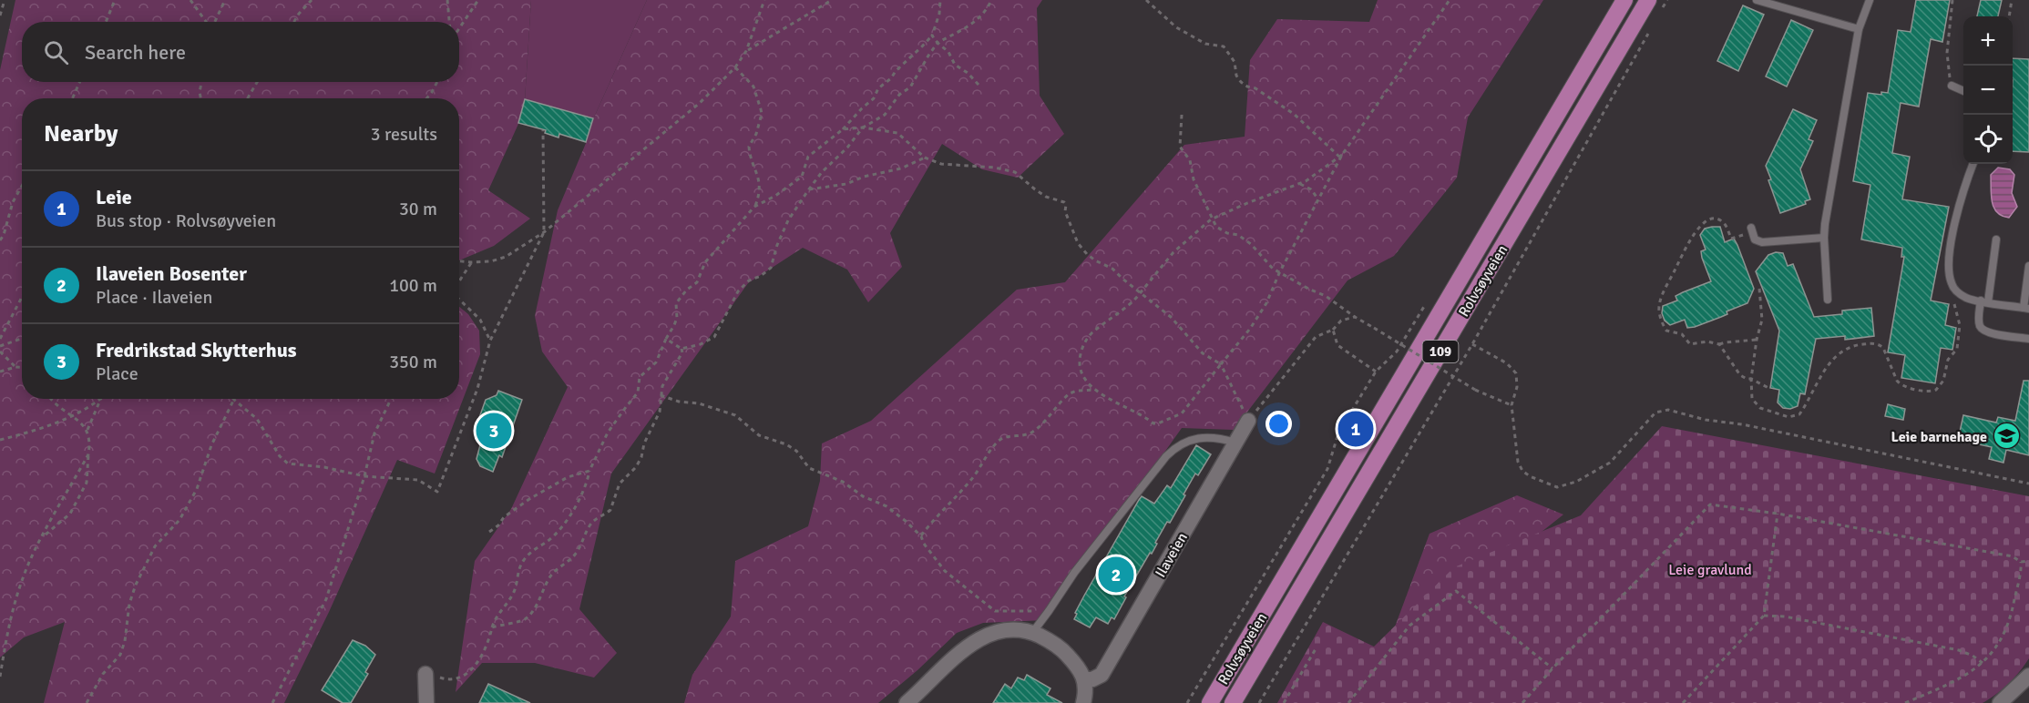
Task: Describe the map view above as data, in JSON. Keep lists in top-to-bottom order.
{
  "streets": {
    "main road": ["Rolvsøyveien", "109"],
    "street": ["Ilaveien"]
  },
  "parks": ["Leie gravlund"],
  "places": {
    "school or university": ["Leie barnehage"]
  },
  "page": {
    "map_buttons": ["+", "−"],
    "search": "Search here",
    "heading": ["Nearby", "3 results"],
    "list": [
      {
        "mark": "1",
        "name": "Leie",
        "note": "Bus stop · Rolvsøyveien",
        "value": "30 m"
      },
      {
        "mark": "2",
        "name": "Ilaveien Bosenter",
        "note": "Place · Ilaveien",
        "value": "100 m"
      },
      {
        "mark": "3",
        "name": "Fredrikstad Skytterhus",
        "note": "Place",
        "value": "350 m"
      }
    ],
    "pins": ["1", "3", "2"]
  }
}
